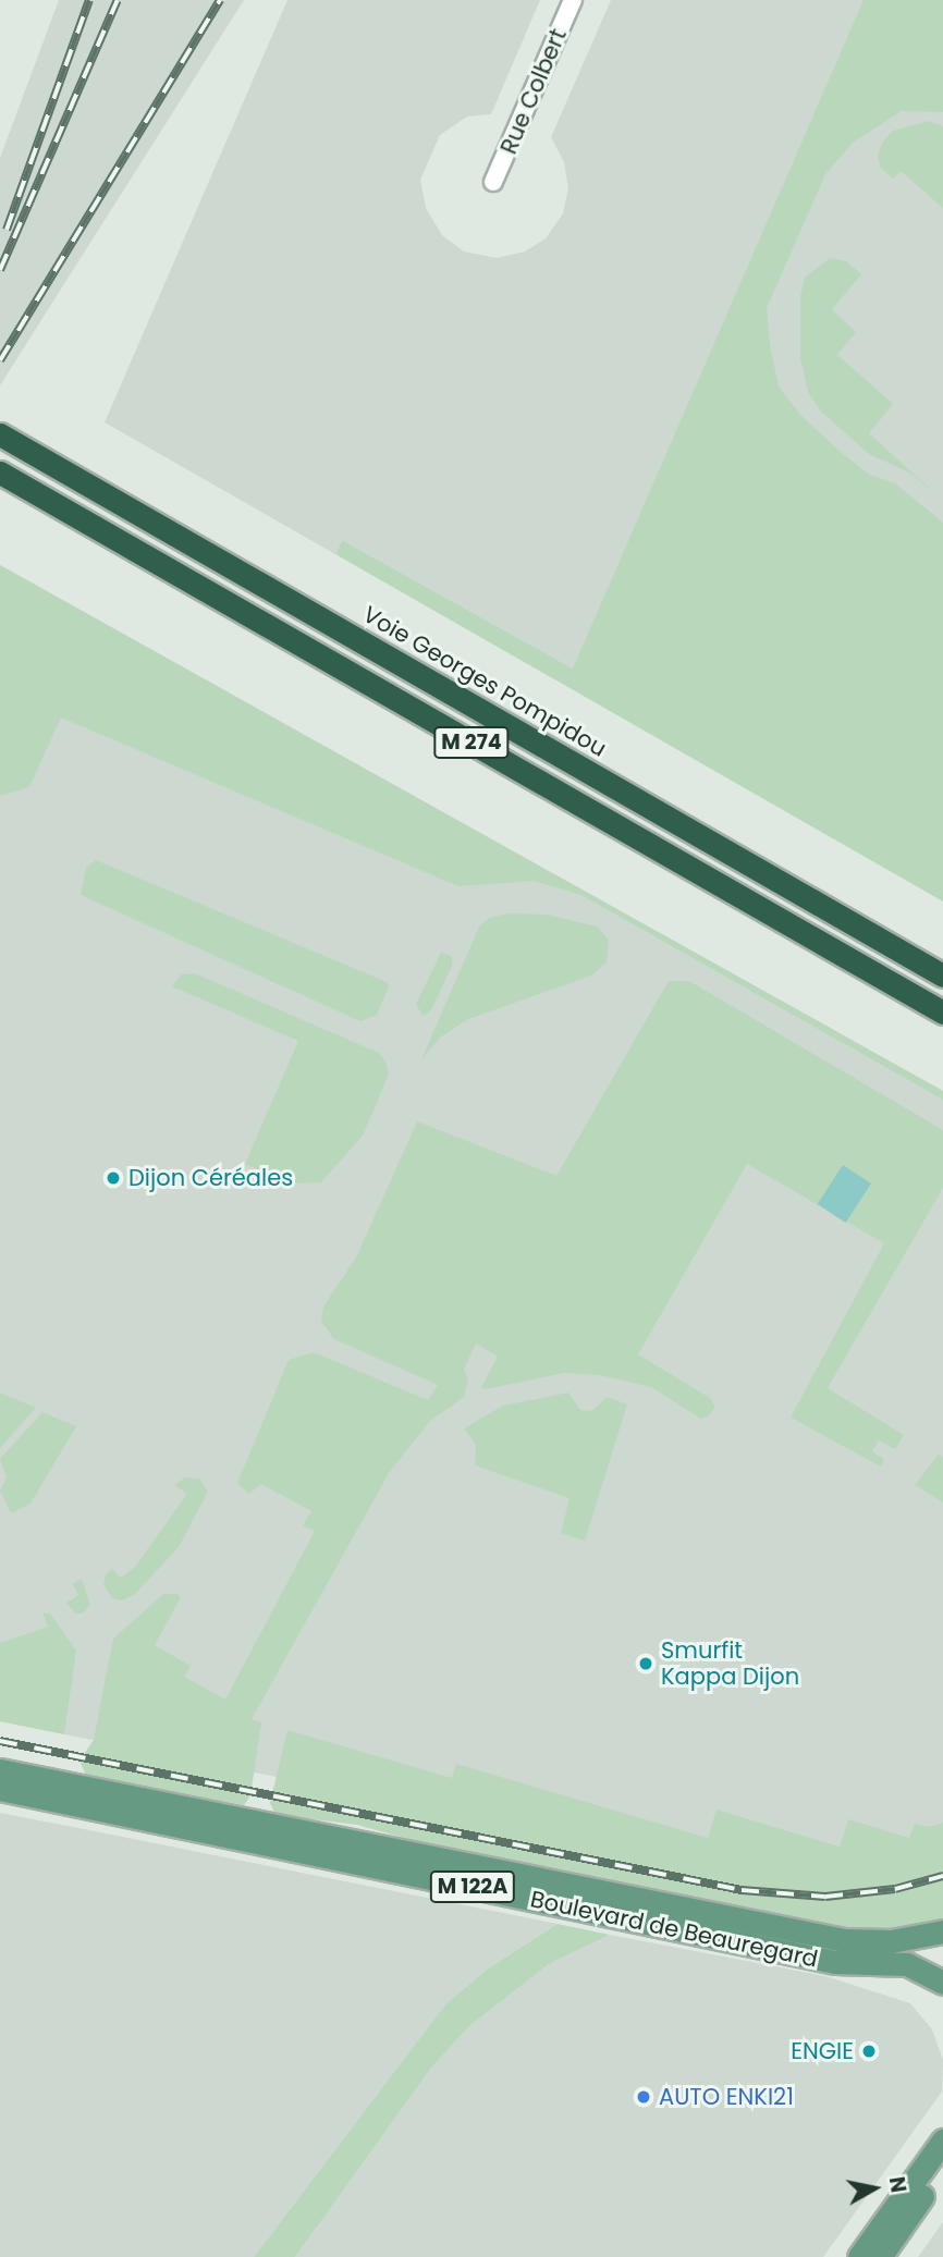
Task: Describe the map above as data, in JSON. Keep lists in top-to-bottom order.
{
  "streets": {
    "highway": ["Voie Georges Pompidou", "M 274"],
    "main road": ["M 122A", "Boulevard de Beauregard"],
    "street": ["Rue Colbert"]
  },
  "places": [
    "Dijon Céréales",
    "Smurfit Kappa Dijon",
    "ENGIE",
    "AUTO ENKI21"
  ],
  "north": "right"
}
